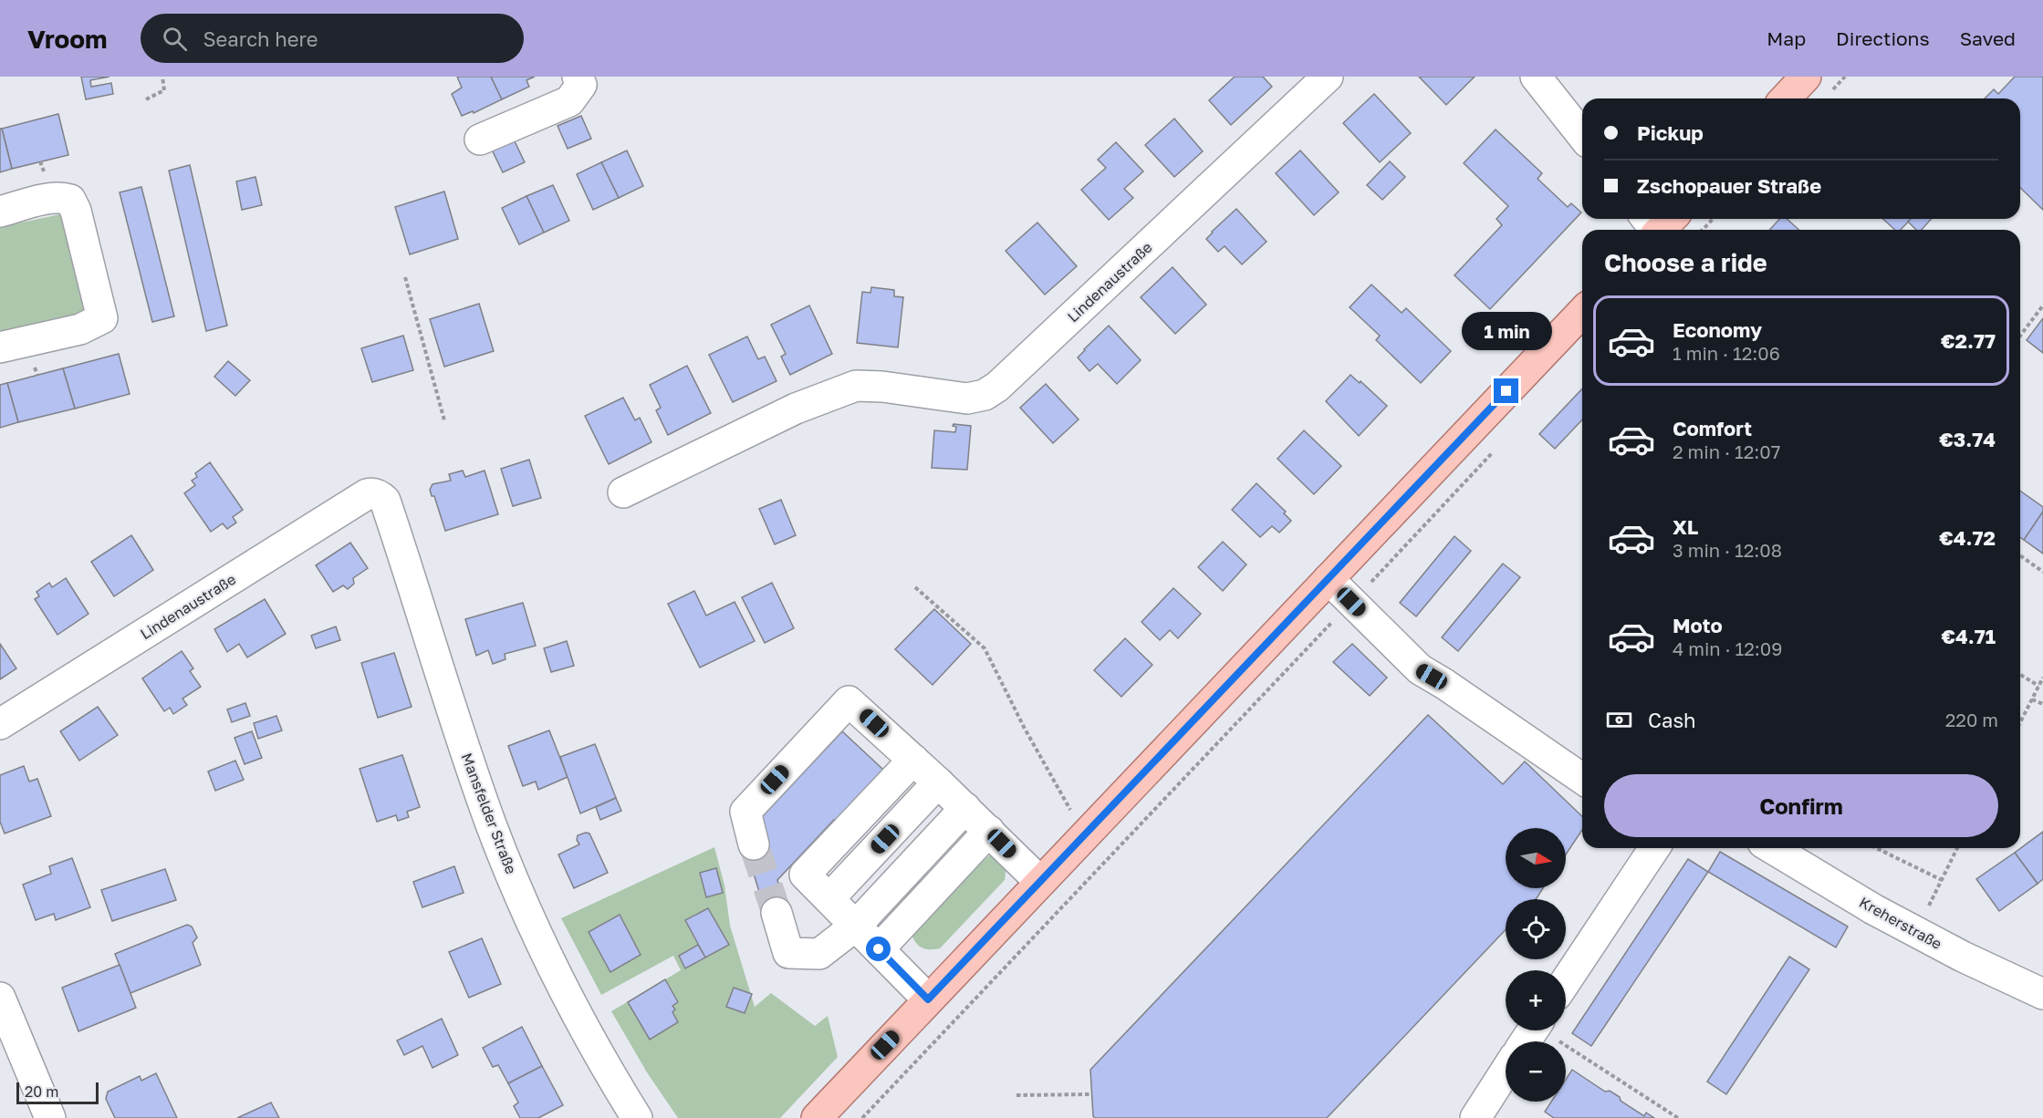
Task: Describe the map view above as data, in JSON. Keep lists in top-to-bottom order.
{
  "streets": {
    "street": ["Lindenaustraße", "Mansfelder Straße", "Kreherstraße"]
  },
  "crossings": [
    ["Lindenaustraße", "Mansfelder Straße"]
  ],
  "scale_bar": "20 m",
  "north": "right",
  "page": {
    "header": "Vroom",
    "search": "Search here",
    "nav": ["Map", "Directions", "Saved"],
    "banner": ["Pickup", "Zschopauer Straße"],
    "heading": "Choose a ride",
    "list": [
      {
        "name": "Economy",
        "note": "1 min · 12:06",
        "value": "€2.77"
      },
      {
        "name": "Comfort",
        "note": "2 min · 12:07",
        "value": "€3.74"
      },
      {
        "name": "XL",
        "note": "3 min · 12:08",
        "value": "€4.72"
      },
      {
        "name": "Moto",
        "note": "4 min · 12:09",
        "value": "€4.71"
      }
    ],
    "bubble": "1 min",
    "pay": ["Cash", "220 m"],
    "buttons": "Confirm",
    "map_buttons": ["+", "−"],
    "scale": "20 m"
  }
}
